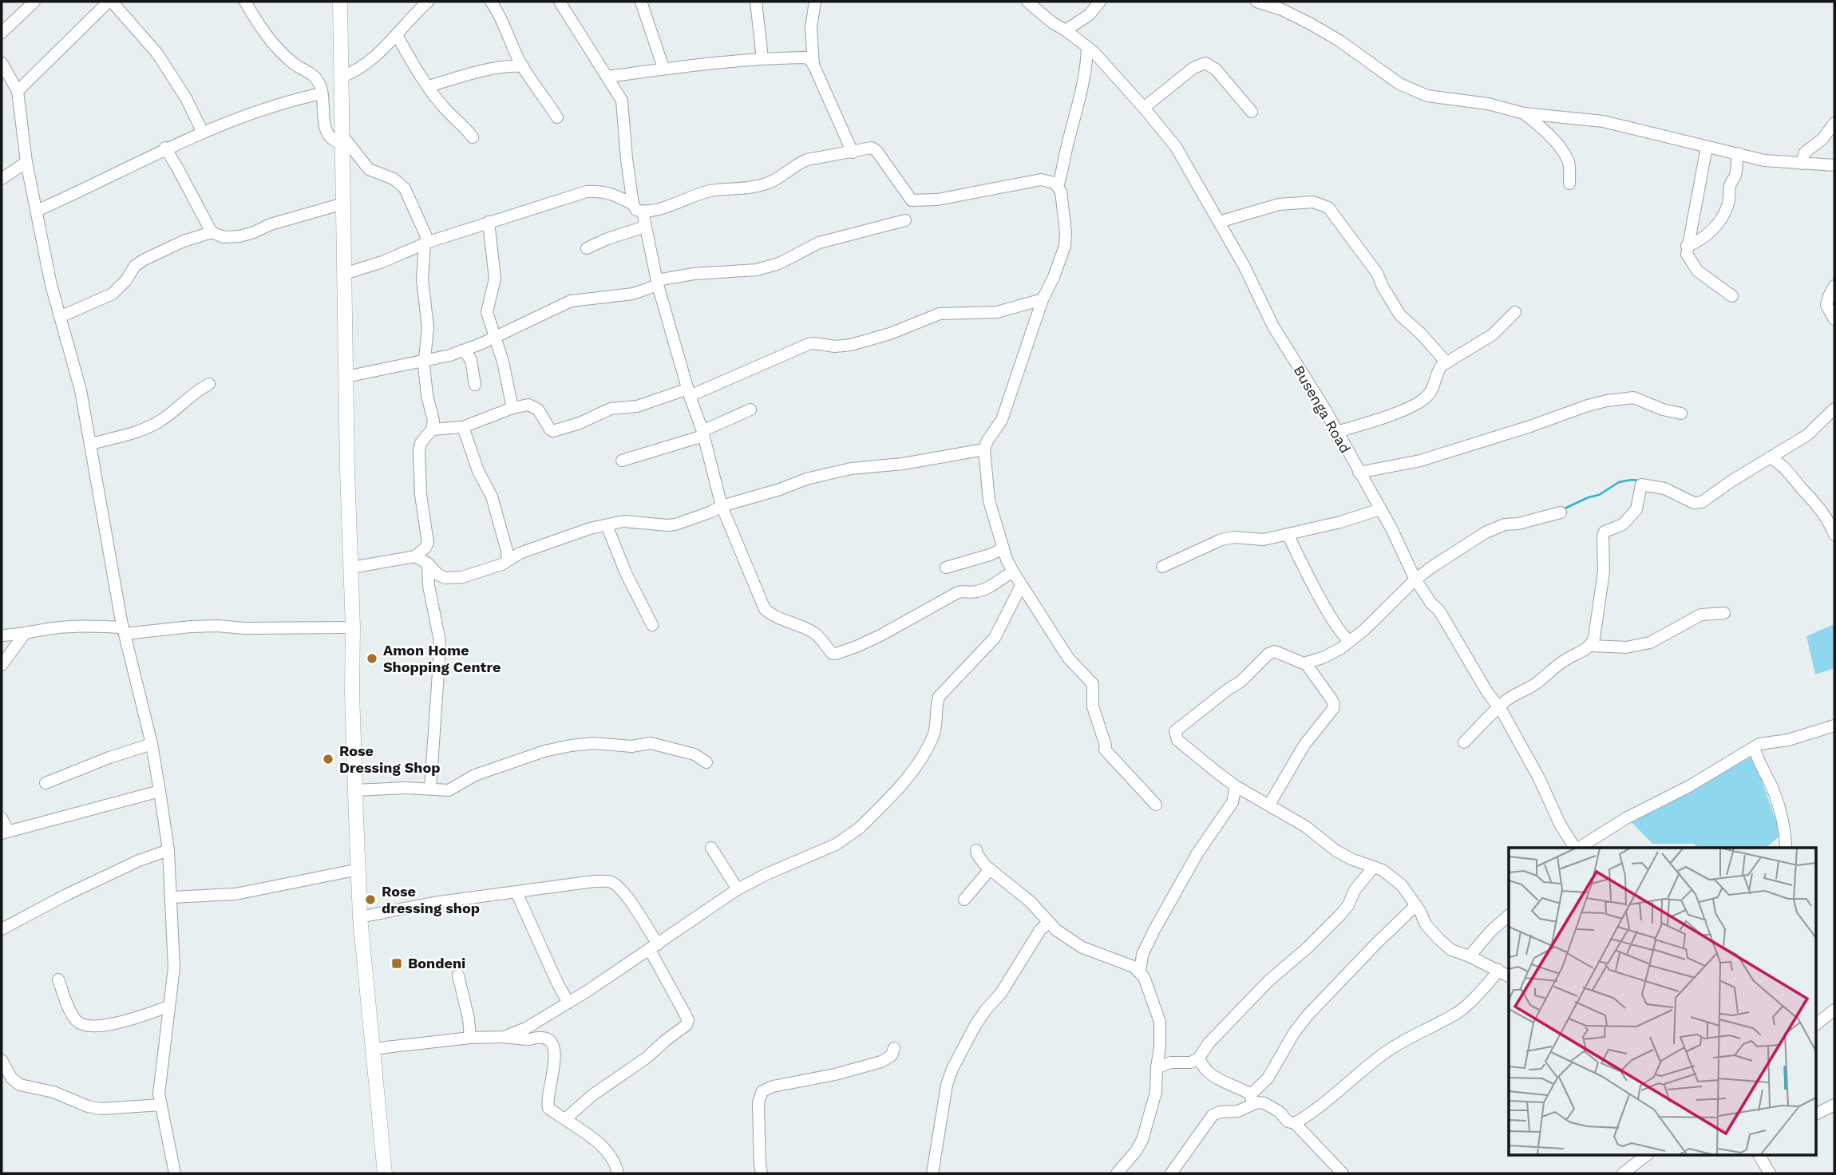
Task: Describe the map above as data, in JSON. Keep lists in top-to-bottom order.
{
  "streets": {
    "street": ["Busenga Road"]
  },
  "places": {
    "other": ["Amon Home Shopping Centre", "Rose Dressing Shop", "Rose dressing shop"],
    "transit": ["Bondeni"]
  }
}
